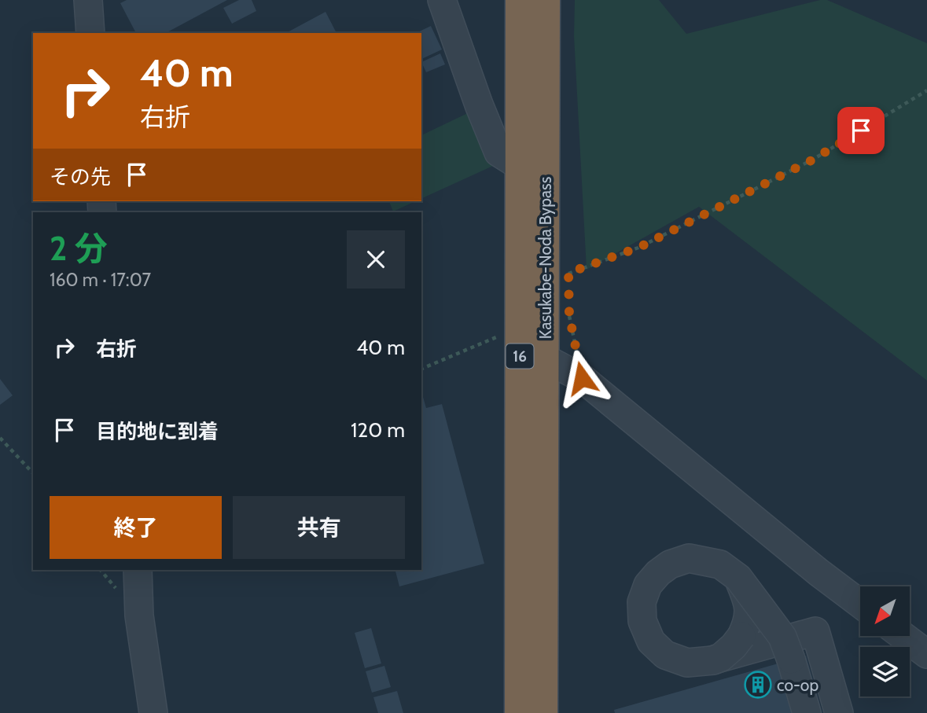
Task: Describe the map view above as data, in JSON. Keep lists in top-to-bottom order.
{
  "streets": {
    "highway": ["Kasukabe-Noda Bypass", "16"]
  },
  "places": {
    "building": ["co-op"]
  },
  "north": "bottom left",
  "page": {
    "turn": ["40 m", "右折"],
    "then": "その先",
    "heading": ["2 分", "160 m · 17:07"],
    "list": [
      {
        "name": "右折",
        "value": "40 m"
      },
      {
        "name": "目的地に到着",
        "value": "120 m"
      }
    ],
    "buttons": ["終了", "共有"]
  }
}
